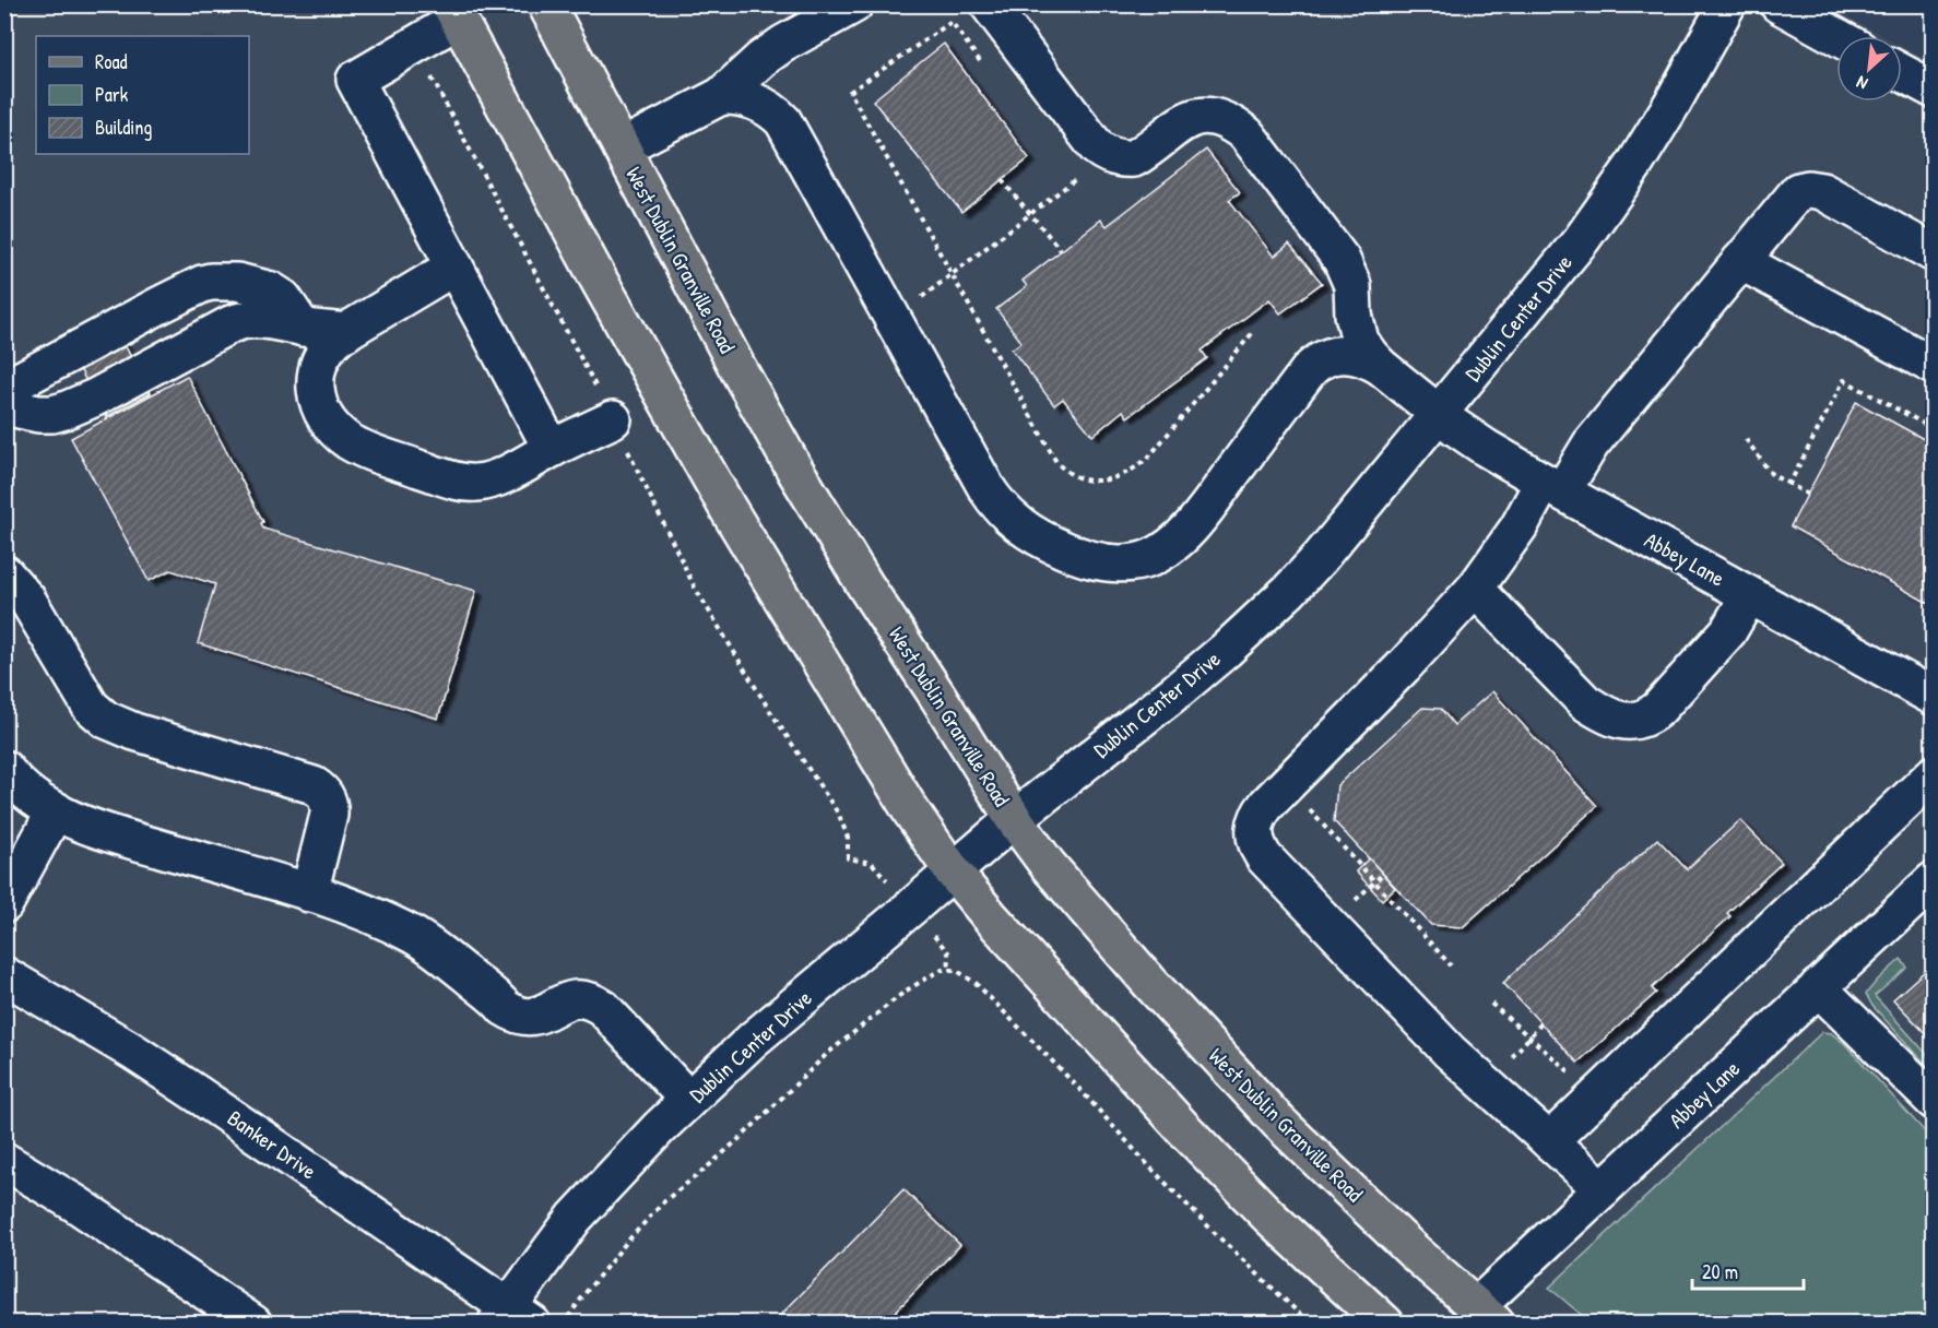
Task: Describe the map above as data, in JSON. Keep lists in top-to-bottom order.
{
  "streets": {
    "main road": ["West Dublin Granville Road"],
    "street": ["Dublin Center Drive", "Abbey Lane", "Banker Drive"]
  },
  "crossings": [
    ["West Dublin Granville Road", "Dublin Center Drive"],
    ["West Dublin Granville Road", "Abbey Lane"],
    ["Dublin Center Drive", "Abbey Lane"],
    ["Dublin Center Drive", "Banker Drive"]
  ],
  "legend": ["Road", "Park", "Building"],
  "scale_bar": "20 m",
  "north": "bottom left"
}
